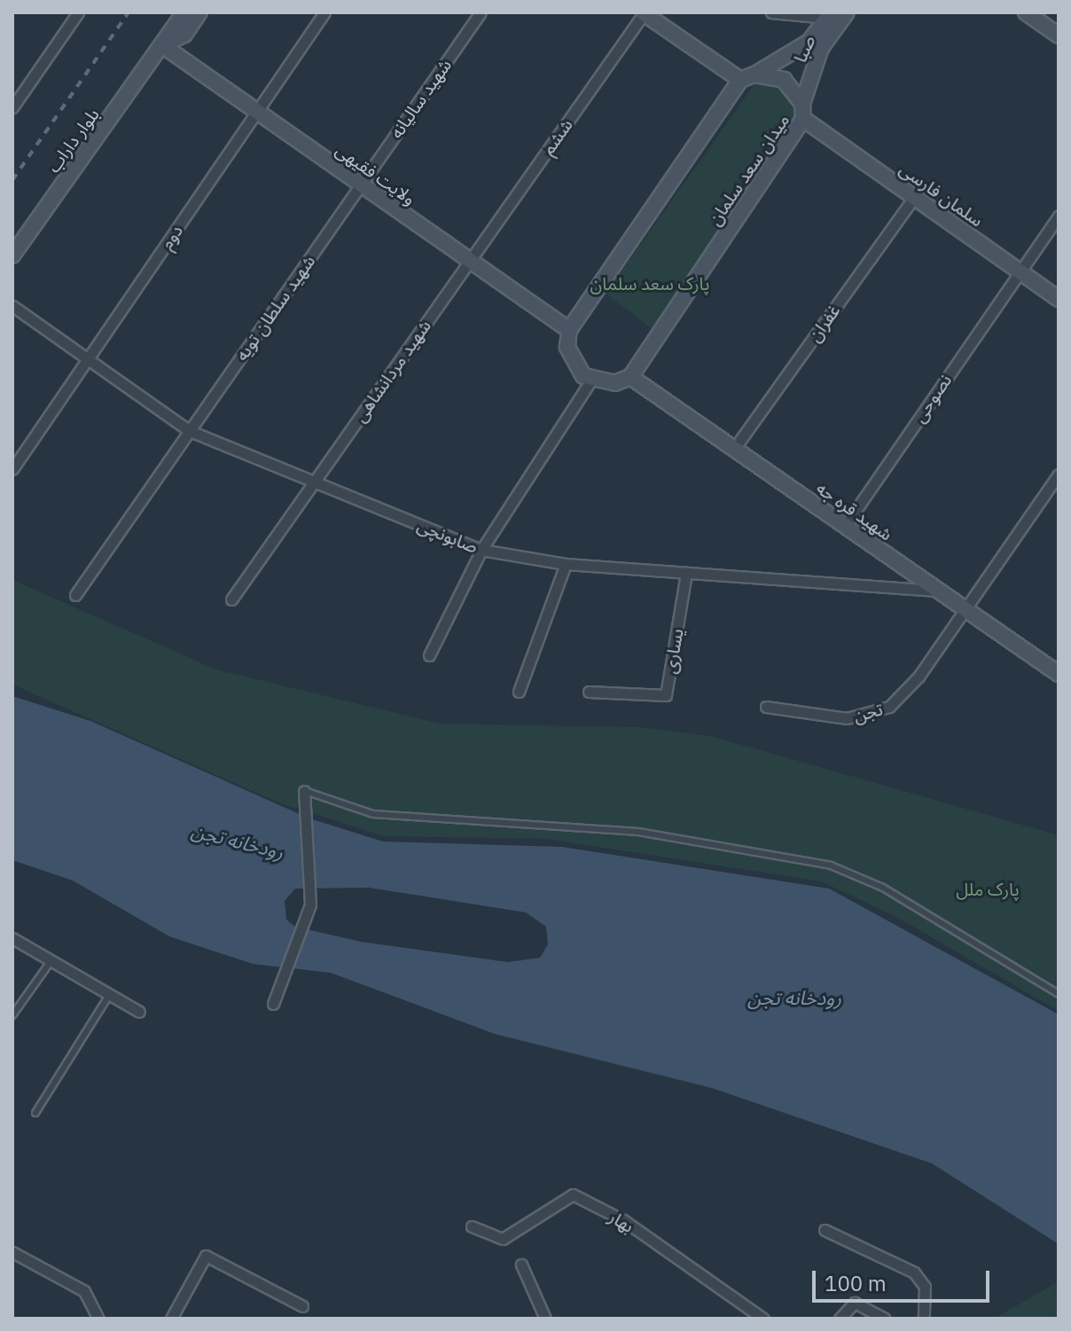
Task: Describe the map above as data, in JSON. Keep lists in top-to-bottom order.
{
  "streets": {
    "street": [
      "صبا",
      "شهید سالیانه",
      "ششم",
      "بلوار داراب",
      "میدان سعد سلمان",
      "ولایت فقیهی",
      "سلمان فارسی",
      "دوم",
      "شهید سلطان تویه",
      "غفران",
      "شهید مردانشاهی",
      "نصوحی",
      "شهید قره جه",
      "صابونچی",
      "یساری",
      "تجن",
      "بهار"
    ]
  },
  "crossings": [
    ["صبا", "میدان سعد سلمان"],
    ["شهید سالیانه", "ولایت فقیهی"],
    ["شهید سالیانه", "شهید سلطان تویه"],
    ["ششم", "ولایت فقیهی"],
    ["ششم", "شهید مردانشاهی"],
    ["بلوار داراب", "ولایت فقیهی"],
    ["میدان سعد سلمان", "سلمان فارسی"],
    ["میدان سعد سلمان", "شهید قره جه"],
    ["ولایت فقیهی", "دوم"],
    ["ولایت فقیهی", "شهید سلطان تویه"],
    ["ولایت فقیهی", "شهید مردانشاهی"],
    ["سلمان فارسی", "غفران"],
    ["سلمان فارسی", "نصوحی"],
    ["دوم", "صابونچی"],
    ["شهید سلطان تویه", "صابونچی"],
    ["غفران", "شهید قره جه"],
    ["شهید مردانشاهی", "صابونچی"],
    ["نصوحی", "شهید قره جه"],
    ["شهید قره جه", "صابونچی"],
    ["شهید قره جه", "تجن"],
    ["صابونچی", "یساری"]
  ],
  "water": ["رودخانه تجن"],
  "parks": ["پارک سعد سلمان", "پارک ملل"],
  "scale_bar": "100 m"
}
